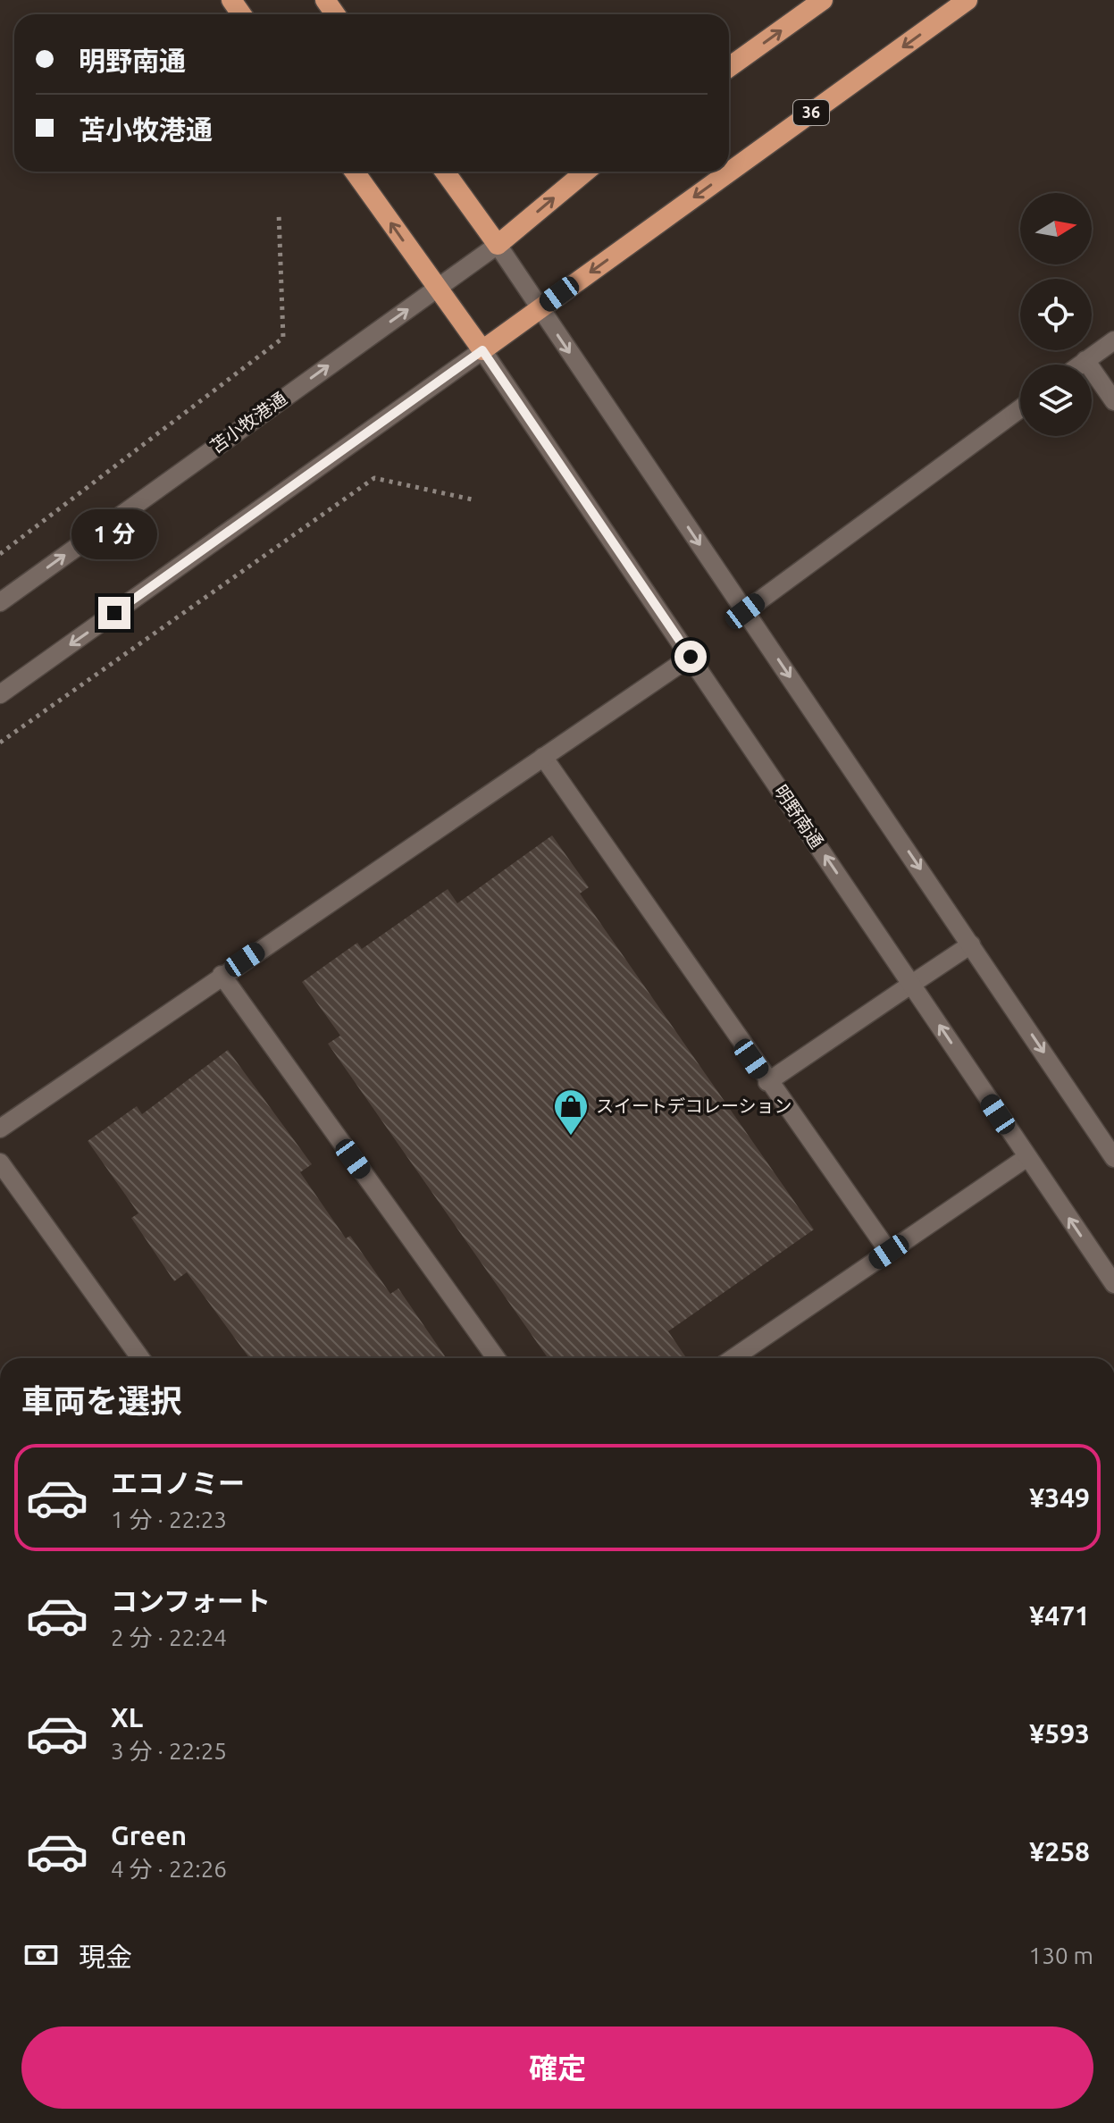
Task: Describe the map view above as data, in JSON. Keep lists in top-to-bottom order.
{
  "streets": {
    "highway": ["36"],
    "street": ["苫小牧港通", "明野南通"]
  },
  "crossings": [
    ["36", "明野南通"]
  ],
  "places": {
    "shop": ["スイートデコレーション"]
  },
  "north": "right",
  "page": {
    "banner": ["明野南通", "苫小牧港通"],
    "bubble": "1 分",
    "heading": "車両を選択",
    "list": [
      {
        "name": "エコノミー",
        "note": "1 分 · 22:23",
        "value": "¥349"
      },
      {
        "name": "コンフォート",
        "note": "2 分 · 22:24",
        "value": "¥471"
      },
      {
        "name": "XL",
        "note": "3 分 · 22:25",
        "value": "¥593"
      },
      {
        "name": "Green",
        "note": "4 分 · 22:26",
        "value": "¥258"
      }
    ],
    "pay": ["現金", "130 m"],
    "buttons": "確定"
  }
}
